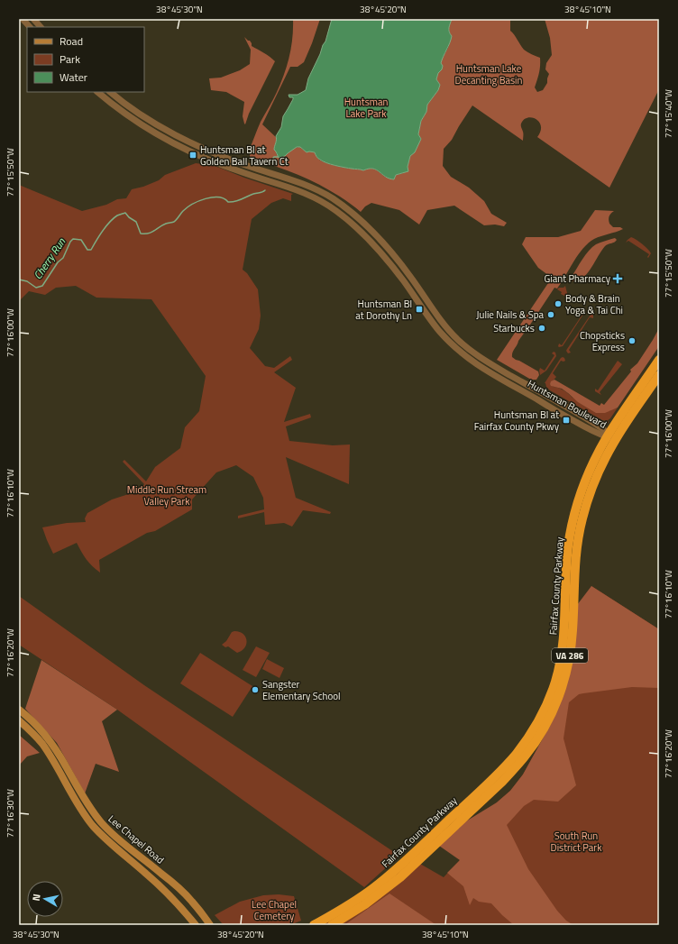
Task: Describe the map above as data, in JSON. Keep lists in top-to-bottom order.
{
  "streets": {
    "highway": ["Fairfax County Parkway", "VA 286"],
    "main road": ["Lee Chapel Road"],
    "street": ["Huntsman Boulevard"]
  },
  "crossings": [
    ["Huntsman Boulevard", "Fairfax County Parkway"]
  ],
  "water": ["Cherry Run"],
  "parks": [
    "Huntsman Lake Decanting Basin",
    "Huntsman Lake Park",
    "Middle Run Stream Valley Park",
    "South Run District Park",
    "Lee Chapel Cemetery"
  ],
  "places": {
    "transit": ["Huntsman Bl at Golden Ball Tavern Ct", "Huntsman Bl at Dorothy Ln", "Huntsman Bl at Fairfax County Pkwy"],
    "health": ["Giant Pharmacy"],
    "other": [
      "Body & Brain Yoga & Tai Chi",
      "Julie Nails & Spa",
      "Starbucks",
      "Chopsticks Express",
      "Sangster Elementary School"
    ]
  },
  "legend": ["Road", "Park", "Water"],
  "north": "left",
  "coordinates": [
    "38°45'30\"N",
    "38°45'20\"N",
    "38°45'10\"N",
    "77°15'40\"W",
    "77°15'50\"W",
    "77°16'00\"W",
    "77°16'10\"W",
    "77°16'20\"W",
    "77°16'30\"W"
  ]
}
